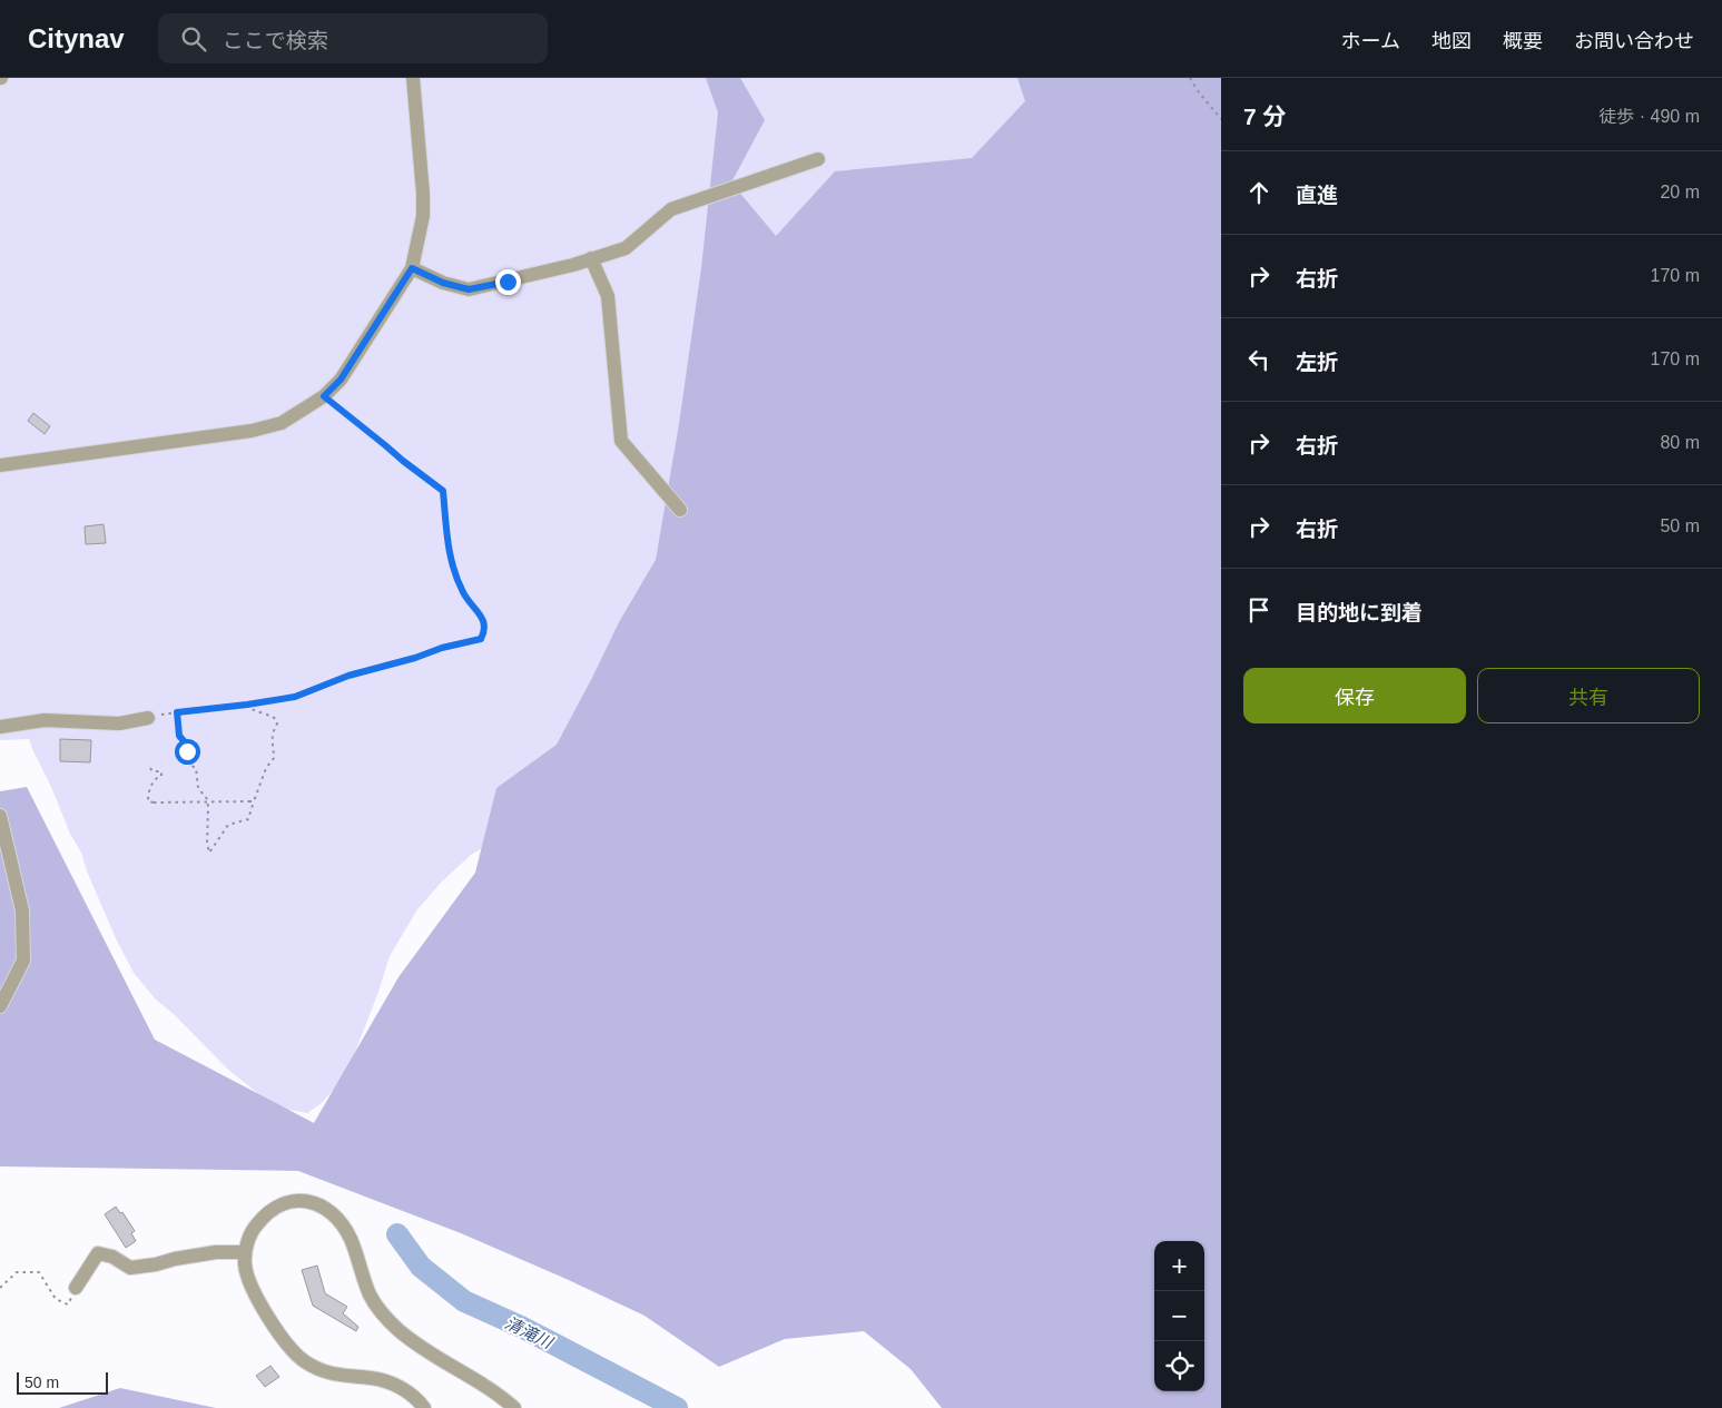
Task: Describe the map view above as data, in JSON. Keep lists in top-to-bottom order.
{
  "water": ["清滝川"],
  "scale_bar": "50 m",
  "page": {
    "header": "Citynav",
    "search": "ここで検索",
    "nav": [
      "ホーム",
      "地図",
      "概要",
      "お問い合わせ"
    ],
    "heading": ["7 分", "徒歩 · 490 m"],
    "list": [
      ["直進", "20 m"],
      ["右折", "170 m"],
      ["左折", "170 m"],
      ["右折", "80 m"],
      ["右折", "50 m"],
      "目的地に到着"
    ],
    "buttons": ["保存", "共有"],
    "map_buttons": ["+", "−"],
    "scale": "50 m"
  }
}
